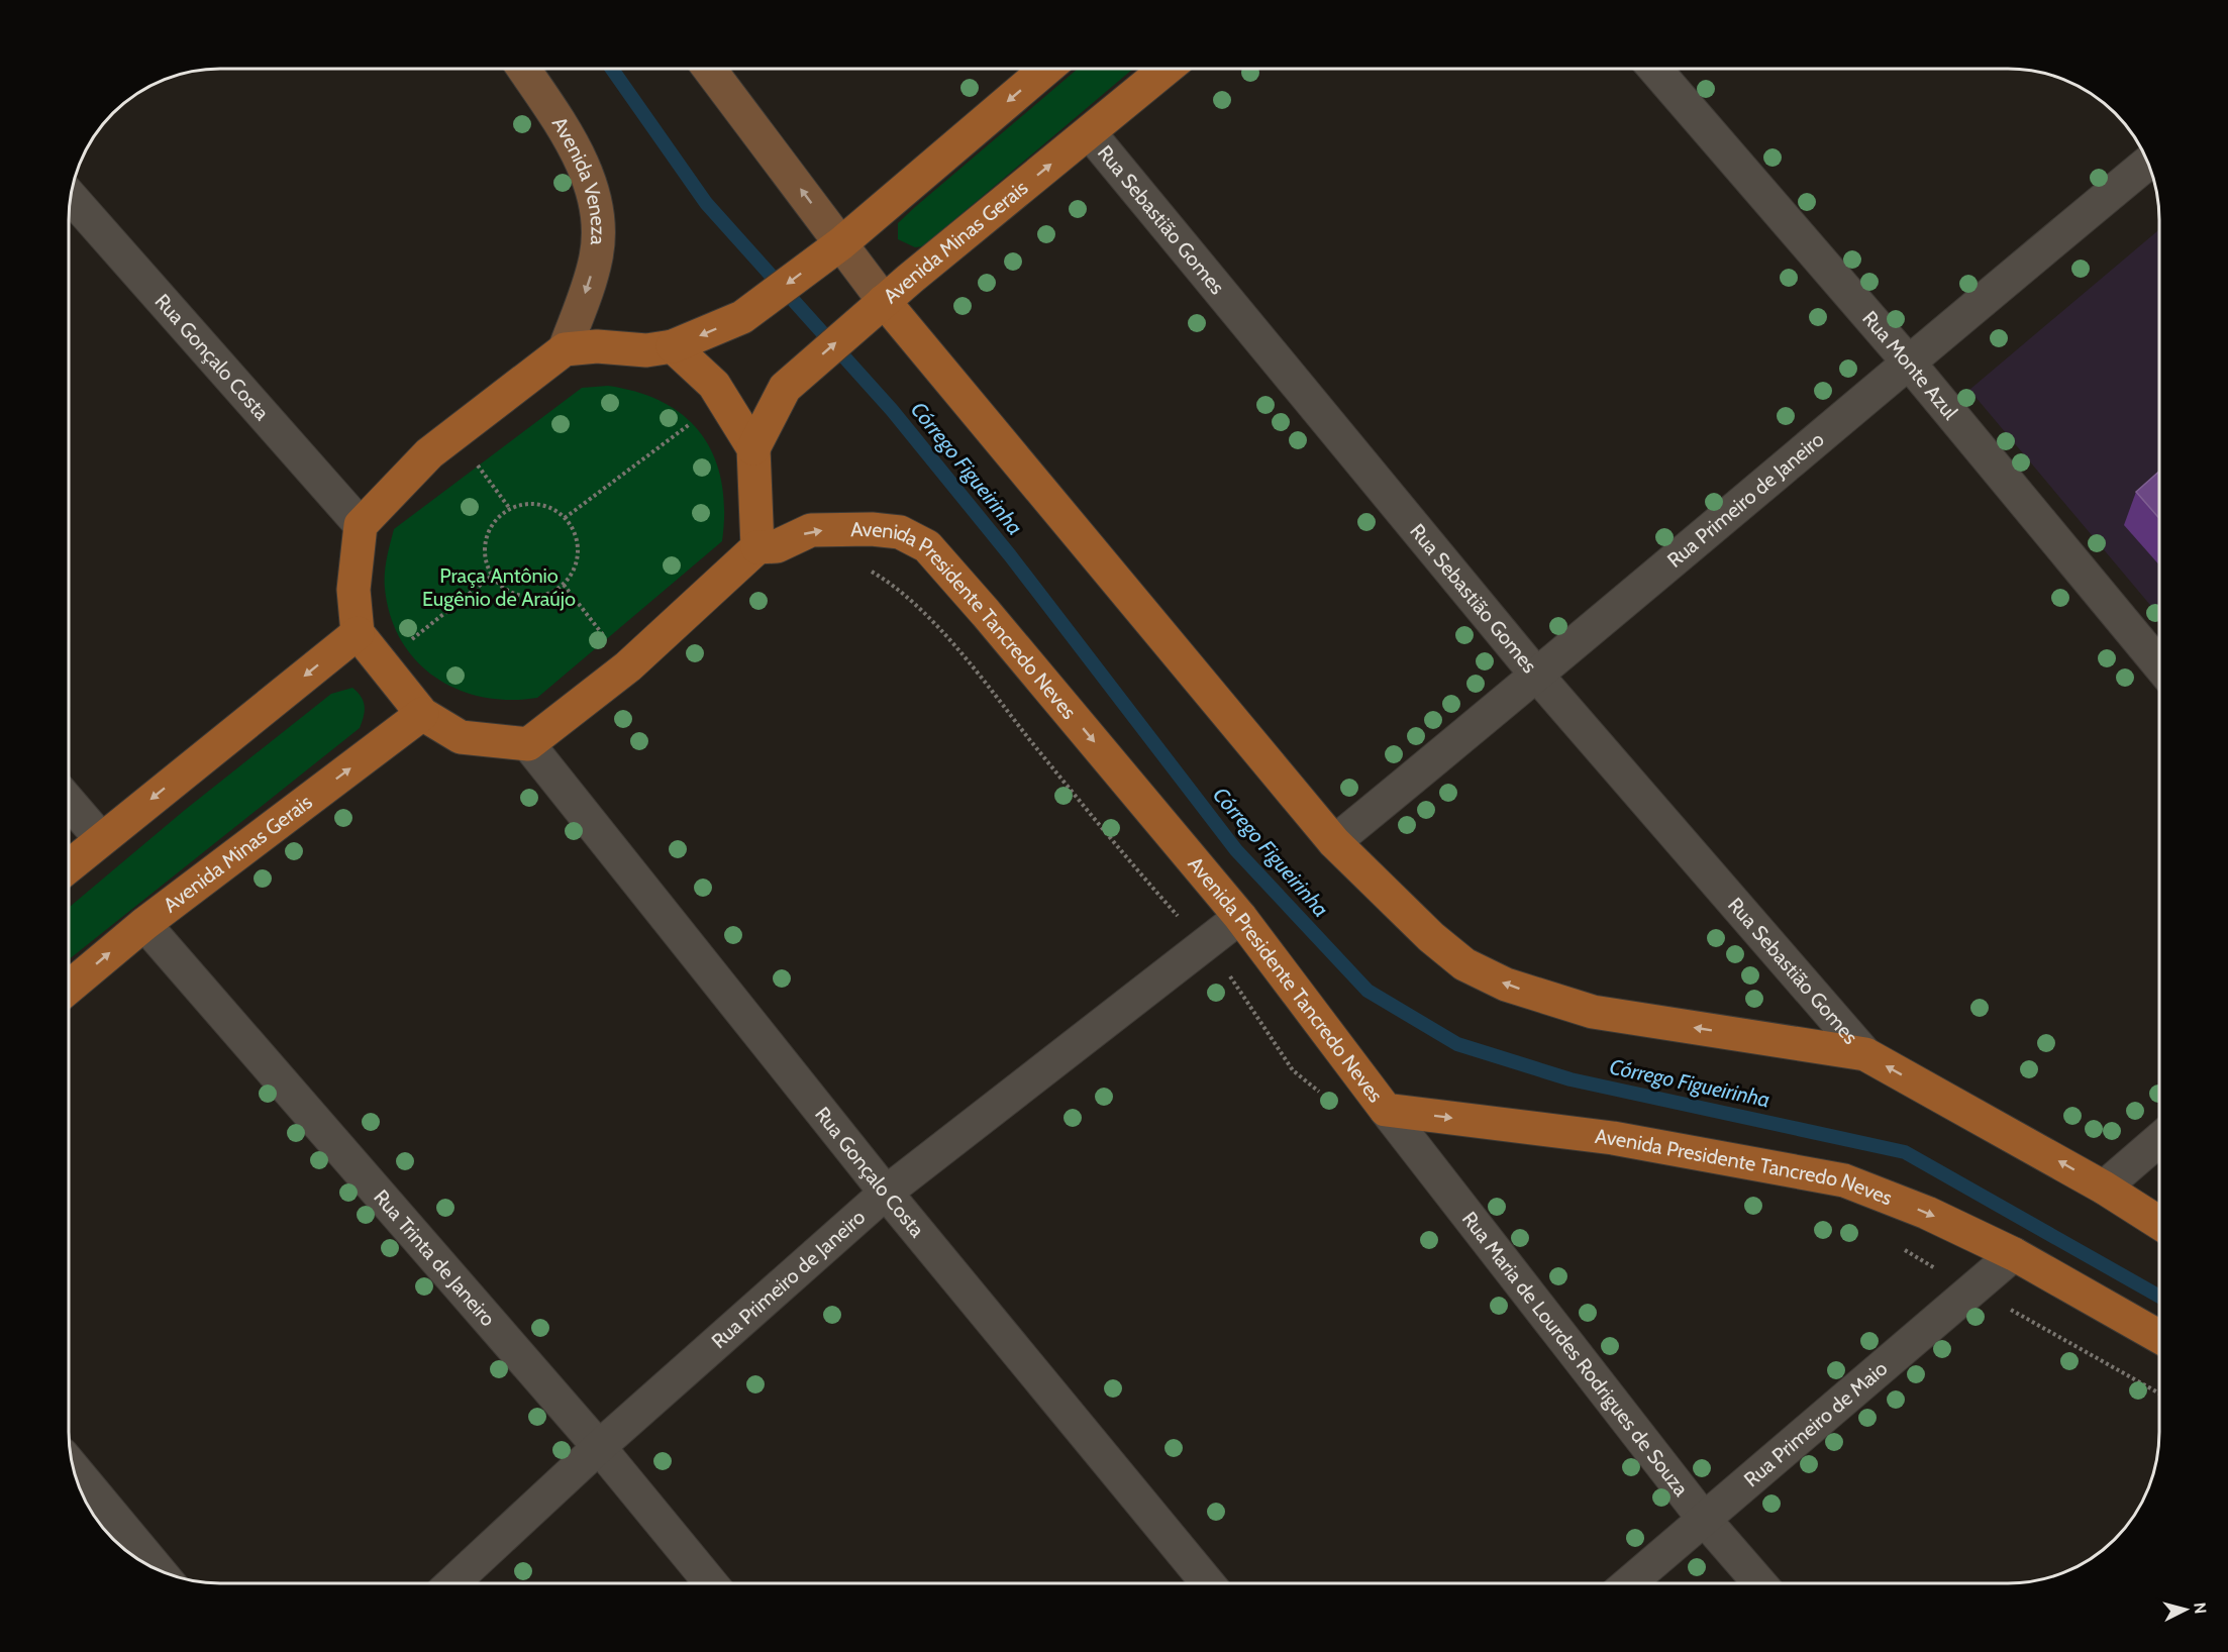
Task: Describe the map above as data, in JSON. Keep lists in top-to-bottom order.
{
  "streets": {
    "main road": ["Avenida Veneza", "Avenida Minas Gerais", "Avenida Presidente Tancredo Neves"],
    "street": [
      "Rua Sebastião Gomes",
      "Rua Gonçalo Costa",
      "Rua Monte Azul",
      "Rua Primeiro de Janeiro",
      "Rua Trinta de Janeiro",
      "Rua Maria de Lourdes Rodrigues de Souza",
      "Rua Primeiro de Maio"
    ]
  },
  "crossings": [
    ["Rua Sebastião Gomes", "Avenida Minas Gerais"],
    ["Rua Sebastião Gomes", "Rua Primeiro de Janeiro"],
    ["Avenida Minas Gerais", "Rua Trinta de Janeiro"],
    ["Rua Gonçalo Costa", "Rua Primeiro de Janeiro"],
    ["Rua Monte Azul", "Rua Primeiro de Janeiro"],
    ["Rua Primeiro de Janeiro", "Avenida Presidente Tancredo Neves"],
    ["Rua Primeiro de Janeiro", "Rua Trinta de Janeiro"],
    ["Avenida Presidente Tancredo Neves", "Rua Maria de Lourdes Rodrigues de Souza"],
    ["Avenida Presidente Tancredo Neves", "Rua Primeiro de Maio"],
    ["Rua Maria de Lourdes Rodrigues de Souza", "Rua Primeiro de Maio"]
  ],
  "one_way": ["Avenida Veneza"],
  "water": ["Córrego Figueirinha"],
  "parks": ["Praça Antônio Eugênio de Araújo"],
  "north": "right"
}
